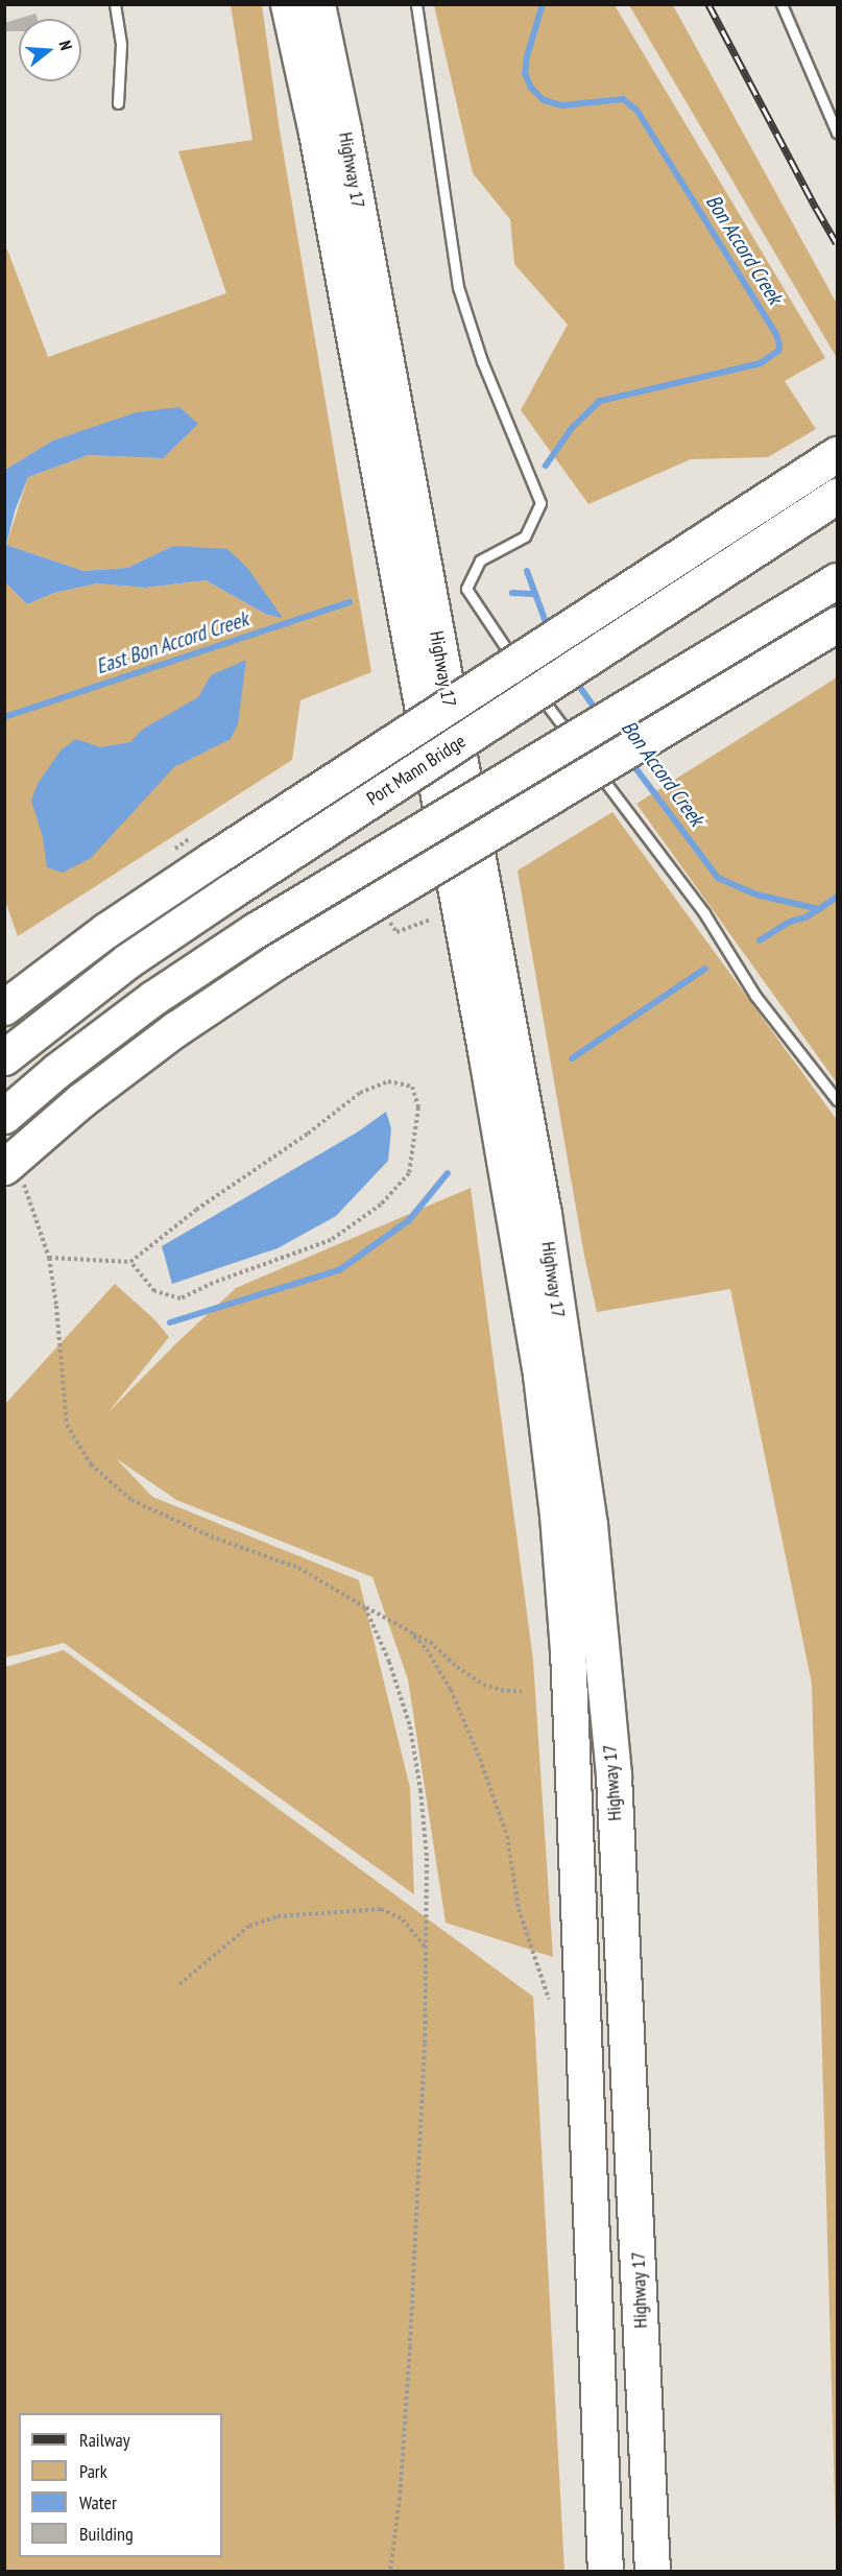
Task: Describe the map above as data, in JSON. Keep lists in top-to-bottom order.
{
  "streets": {
    "highway": ["Highway 17", "Port Mann Bridge"]
  },
  "water": ["Bon Accord Creek", "East Bon Accord Creek"],
  "legend": [
    "Railway",
    "Park",
    "Water",
    "Building"
  ],
  "north": "right"
}
